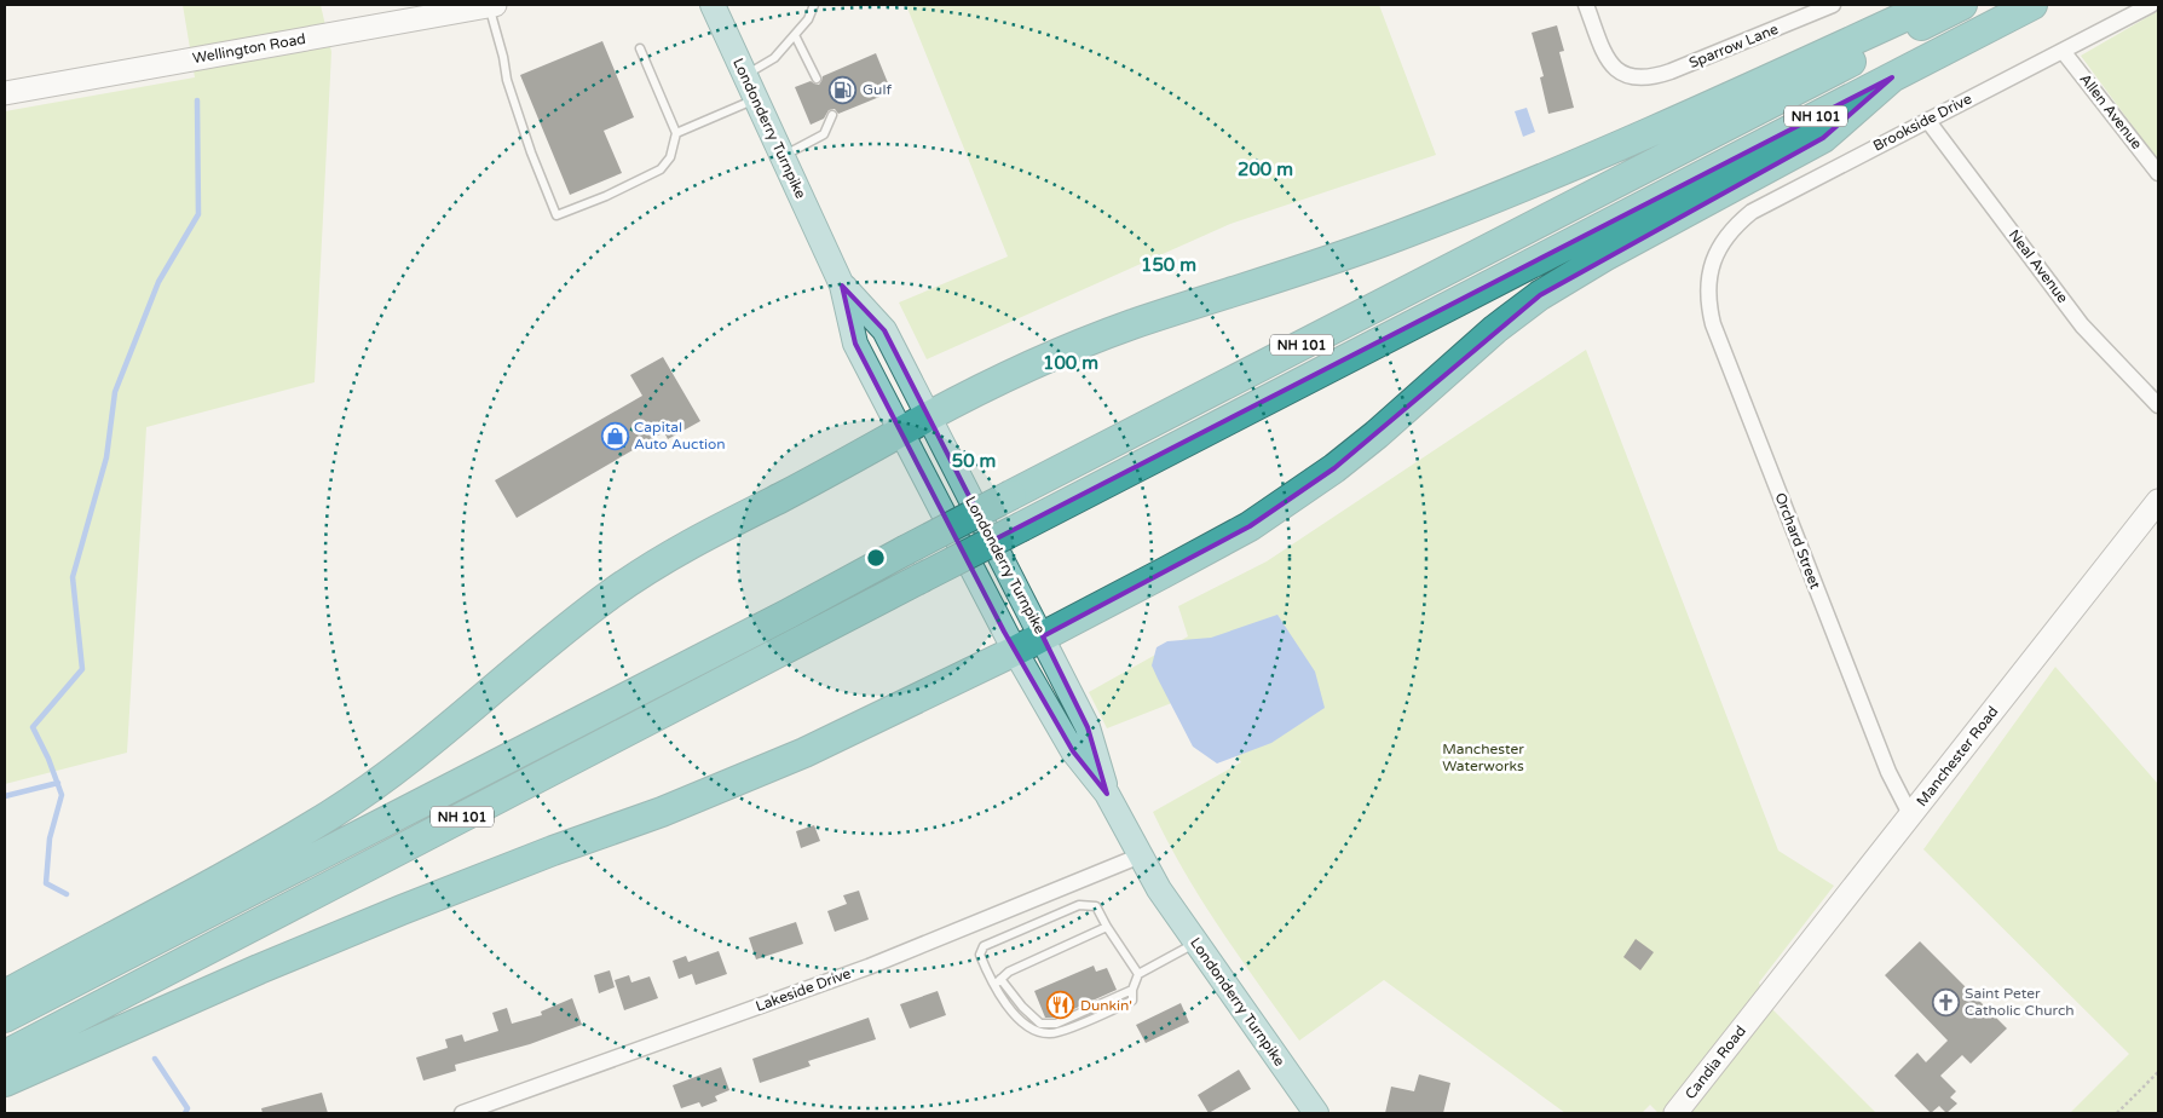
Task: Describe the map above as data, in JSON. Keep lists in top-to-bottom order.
{
  "streets": {
    "highway": ["NH 101"],
    "main road": [
      "Wellington Road",
      "Londonderry Turnpike",
      "Manchester Road",
      "Candia Road"
    ],
    "street": [
      "Sparrow Lane",
      "Allen Avenue",
      "Brookside Drive",
      "Neal Avenue",
      "Orchard Street",
      "Lakeside Drive"
    ]
  },
  "crossings": [
    ["Allen Avenue", "Brookside Drive"],
    ["Brookside Drive", "Neal Avenue"],
    ["Brookside Drive", "Orchard Street"],
    ["Londonderry Turnpike", "Lakeside Drive"],
    ["Orchard Street", "Manchester Road"],
    ["Manchester Road", "Candia Road"]
  ],
  "parks": ["Manchester Waterworks"],
  "places": {
    "fuel station": ["Gulf"],
    "shop": ["Capital Auto Auction"],
    "church": ["Saint Peter Catholic Church"],
    "restaurant": ["Dunkin'"]
  },
  "rings": [
    "200 m",
    "150 m",
    "100 m",
    "50 m"
  ]
}
